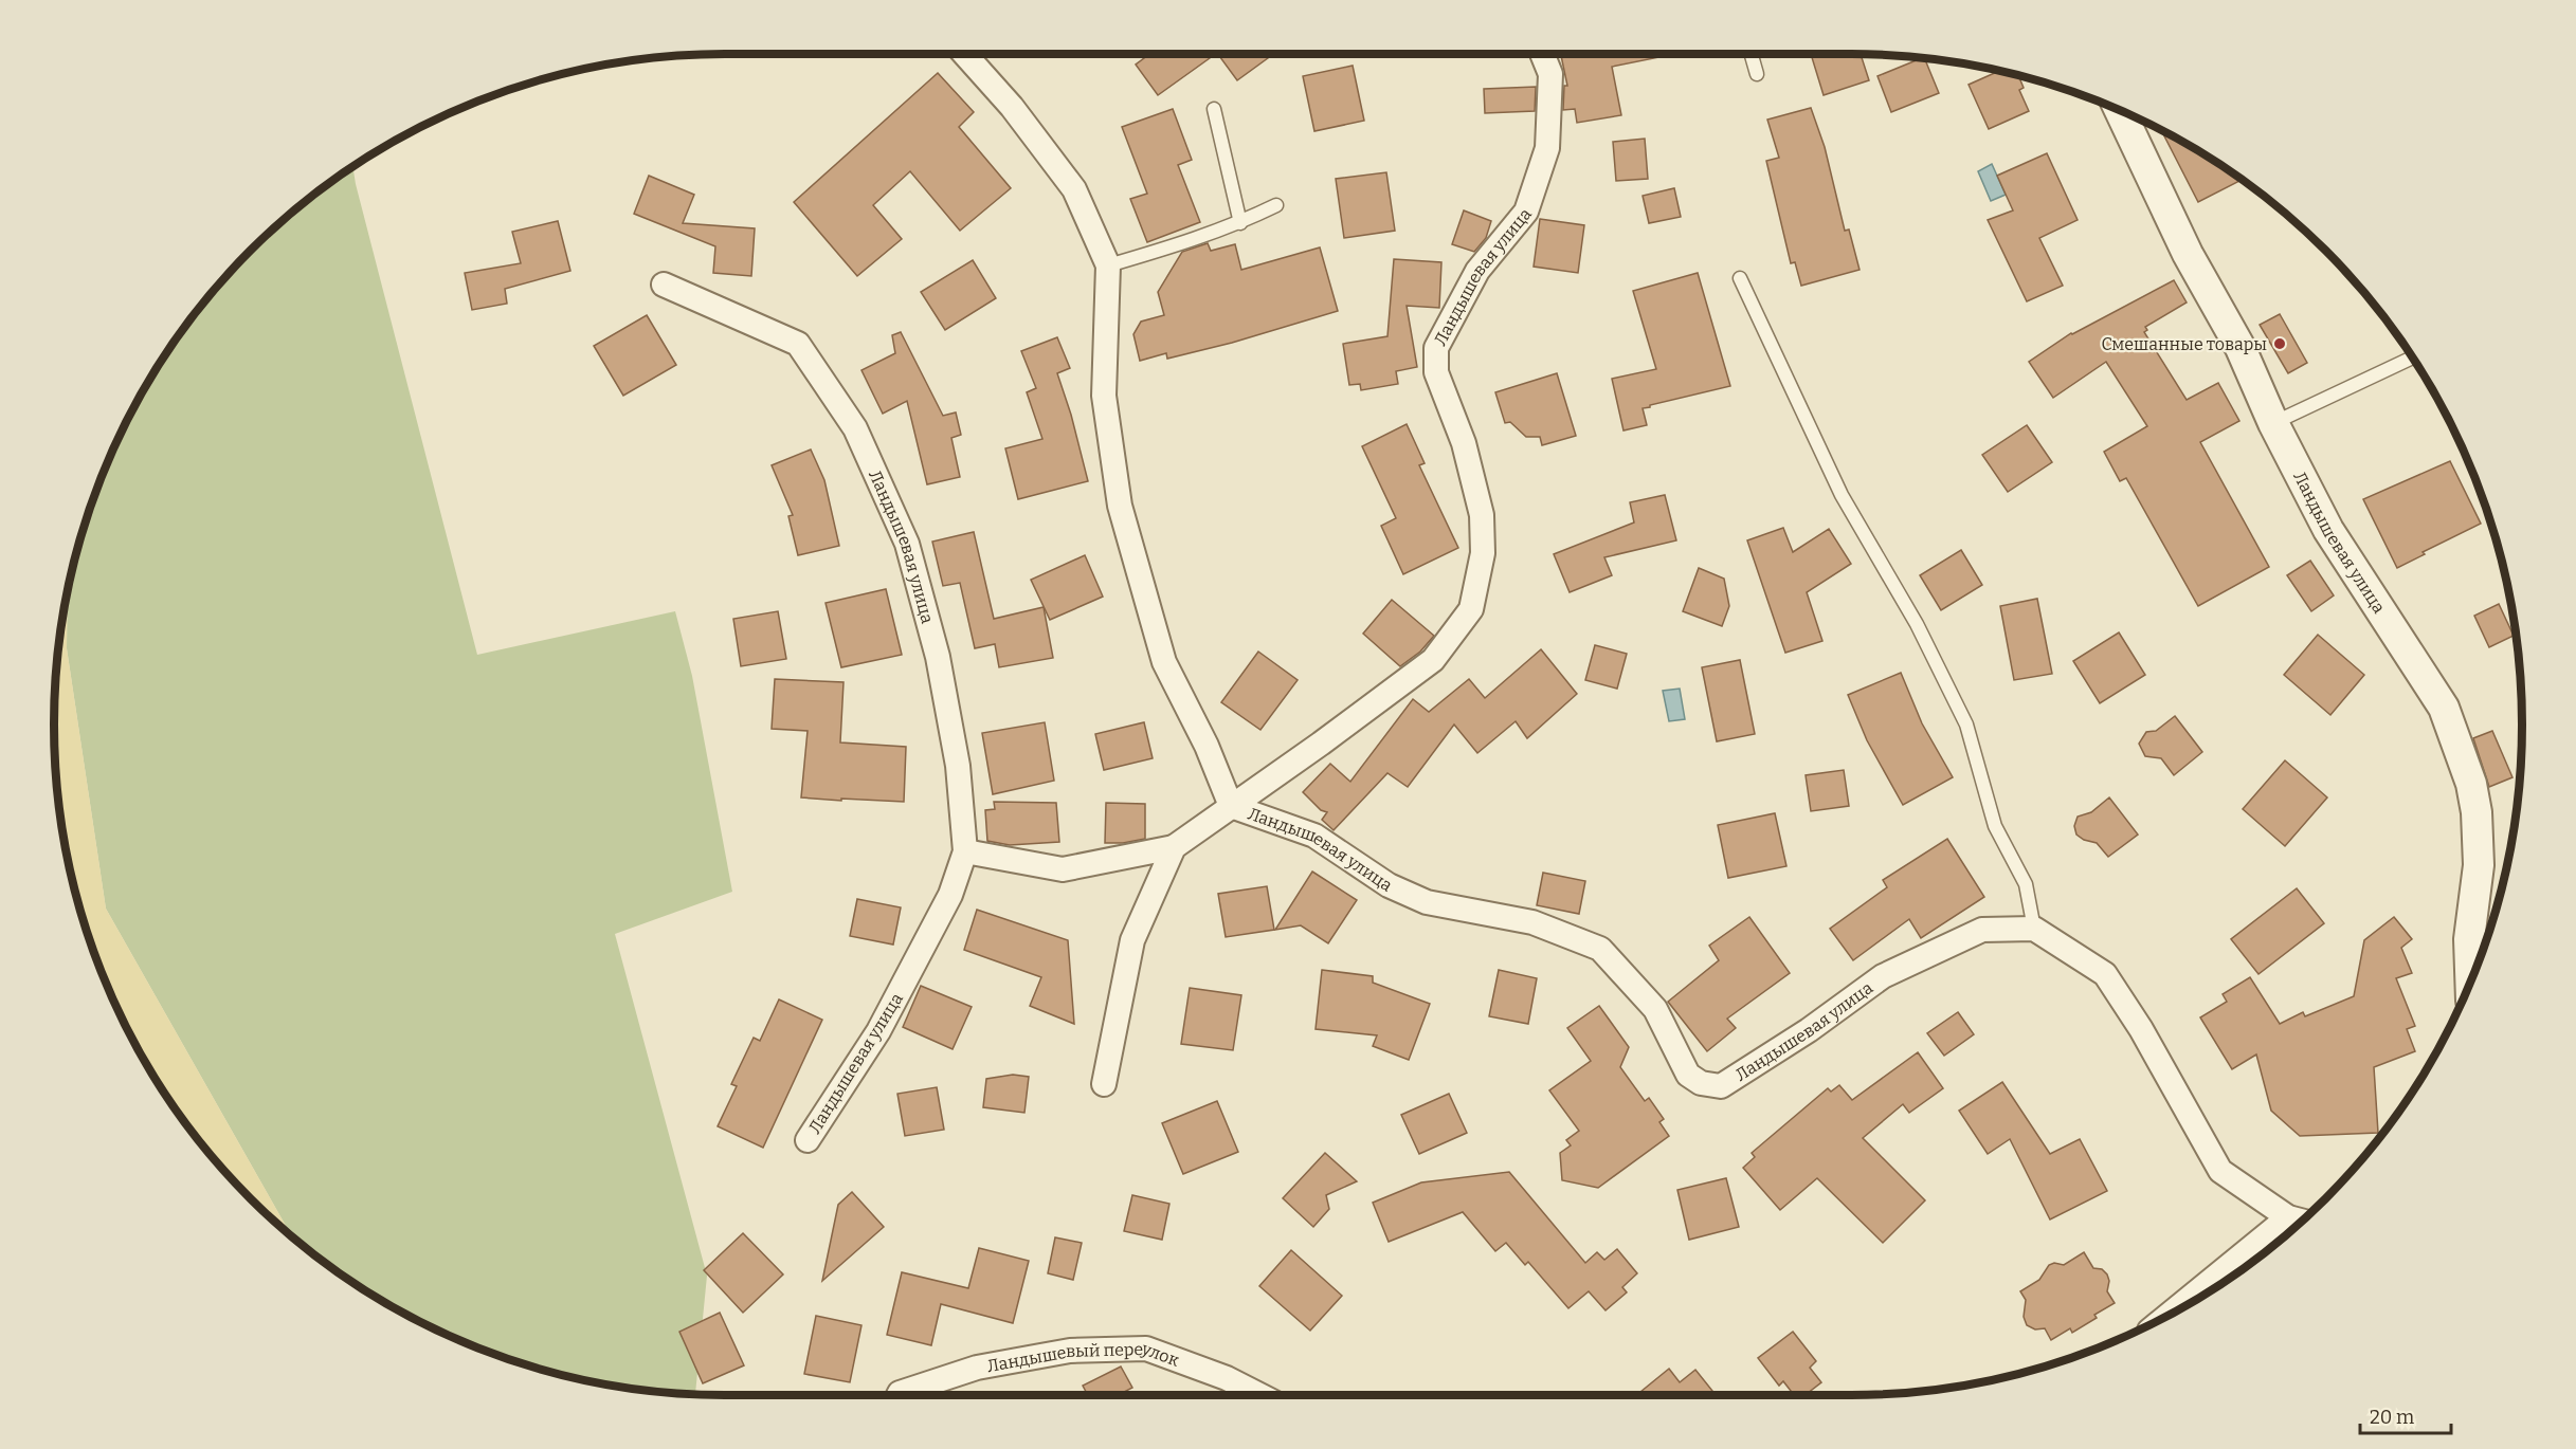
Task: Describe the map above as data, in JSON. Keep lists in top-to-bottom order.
{
  "streets": {
    "street": ["Ландышевая улица", "Ландышевый переулок"]
  },
  "places": ["Смешанные товары"],
  "scale_bar": "20 m"
}
